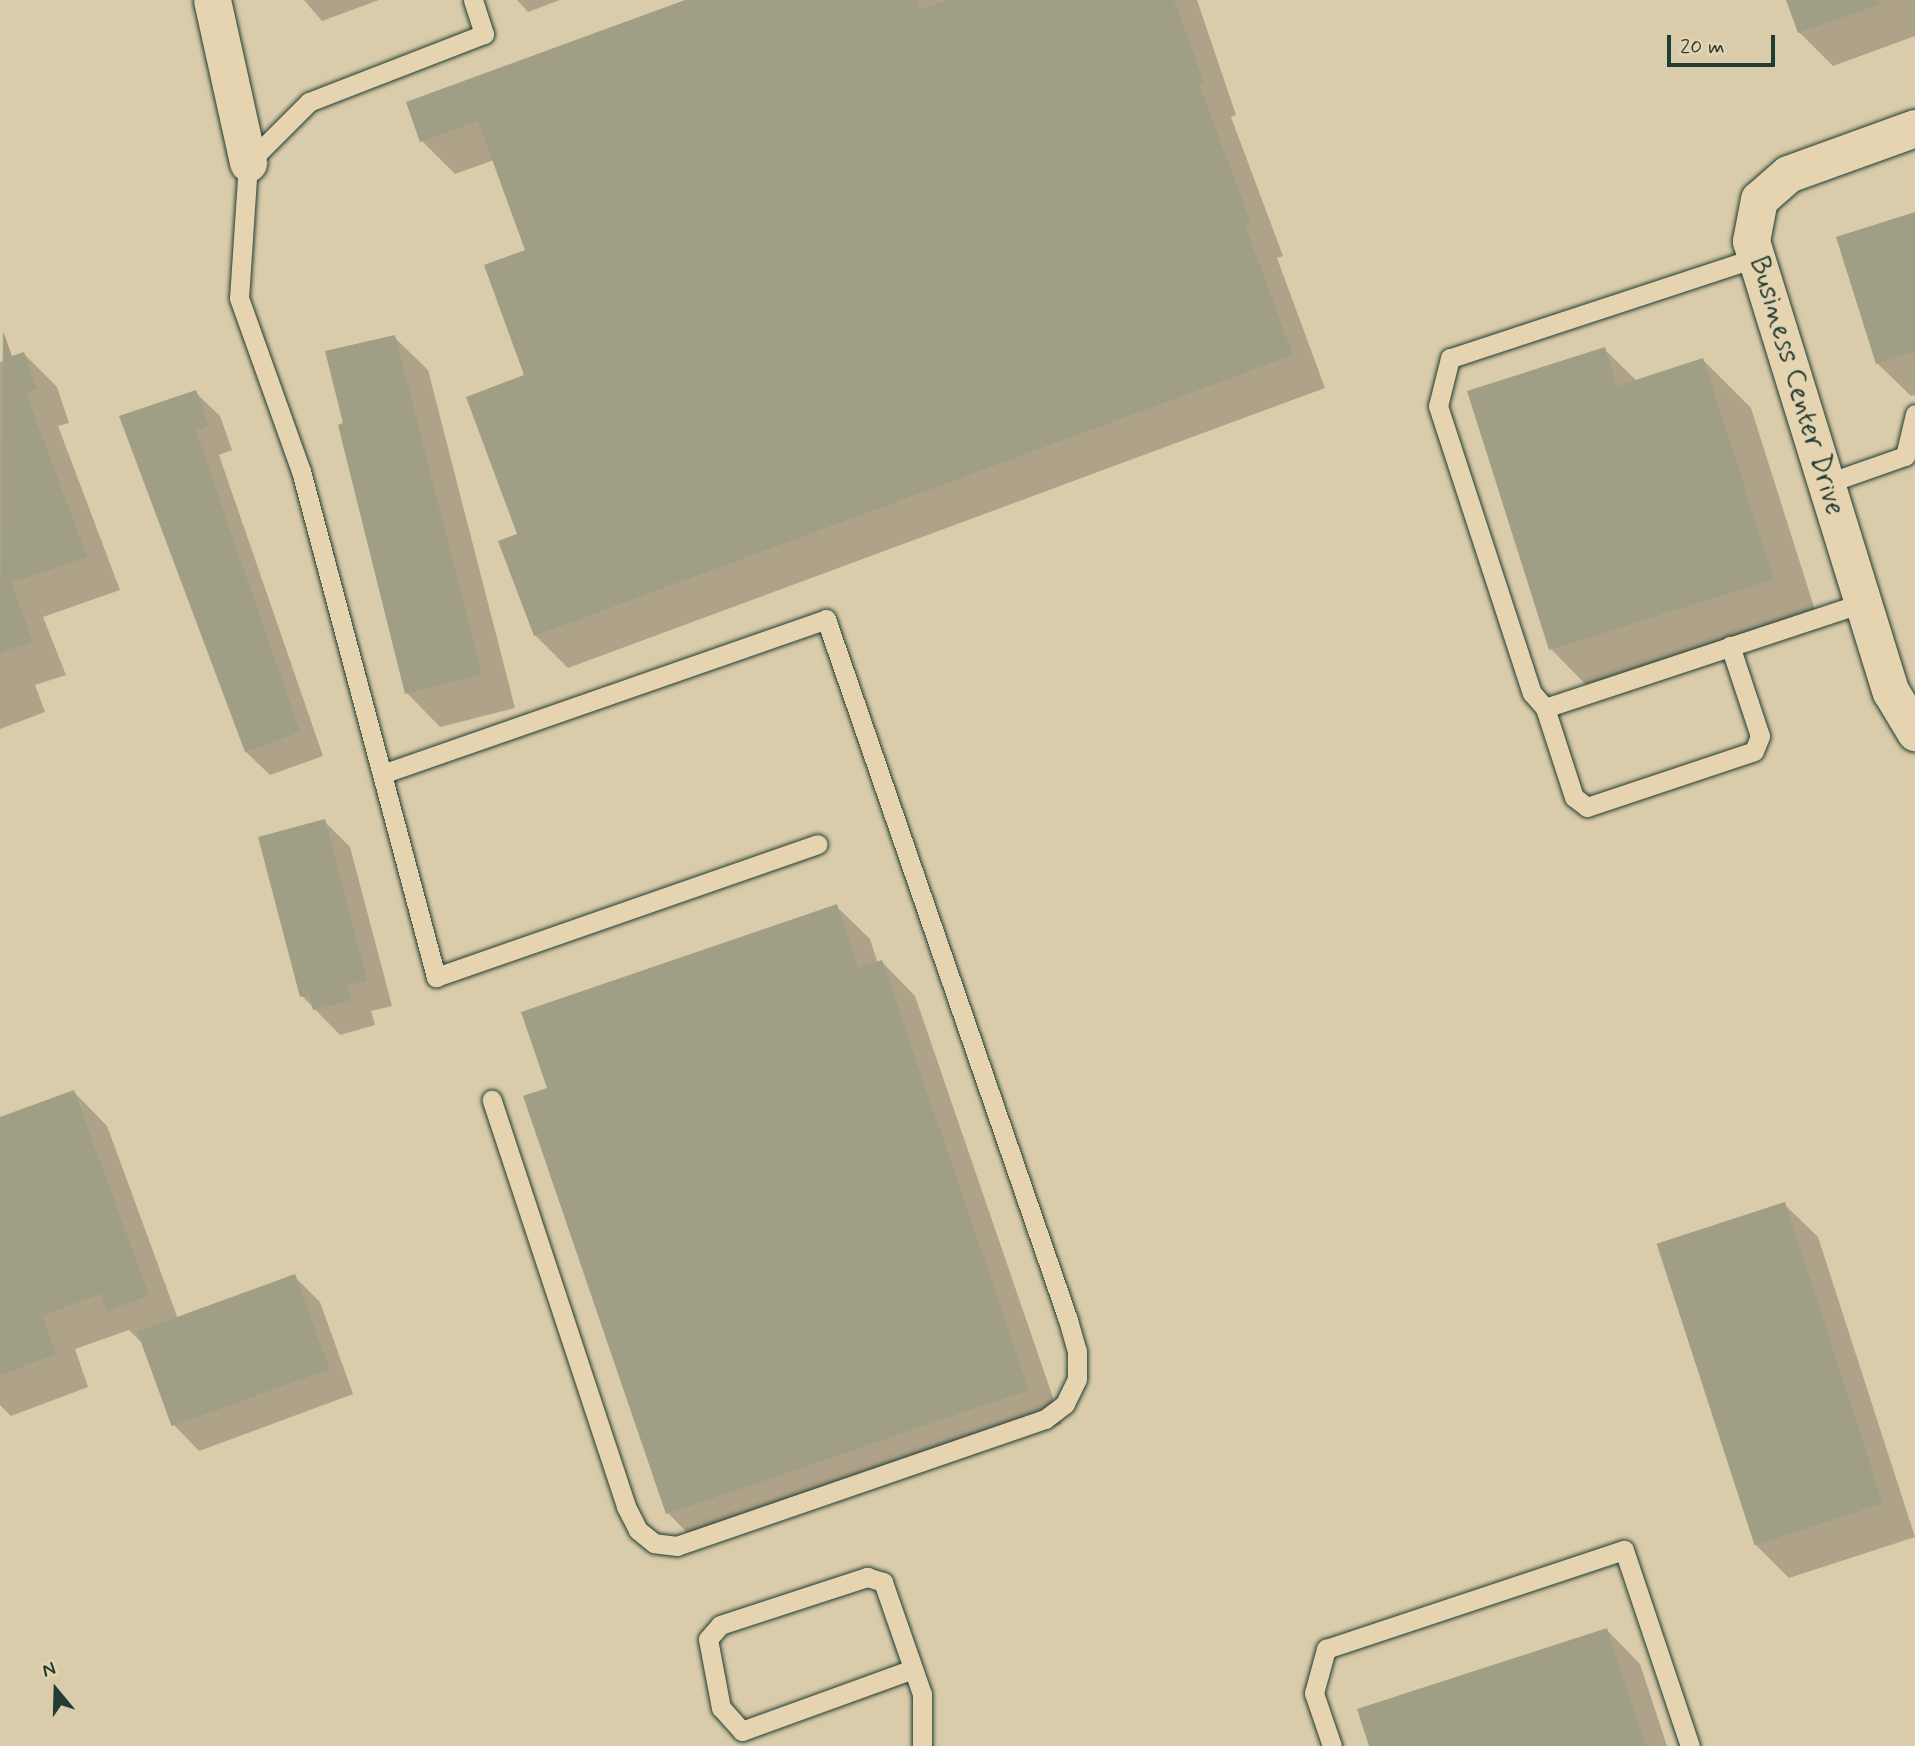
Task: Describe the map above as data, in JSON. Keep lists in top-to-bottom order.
{
  "streets": {
    "street": ["Business Center Drive"]
  },
  "scale_bar": "20 m",
  "north": "top"
}
